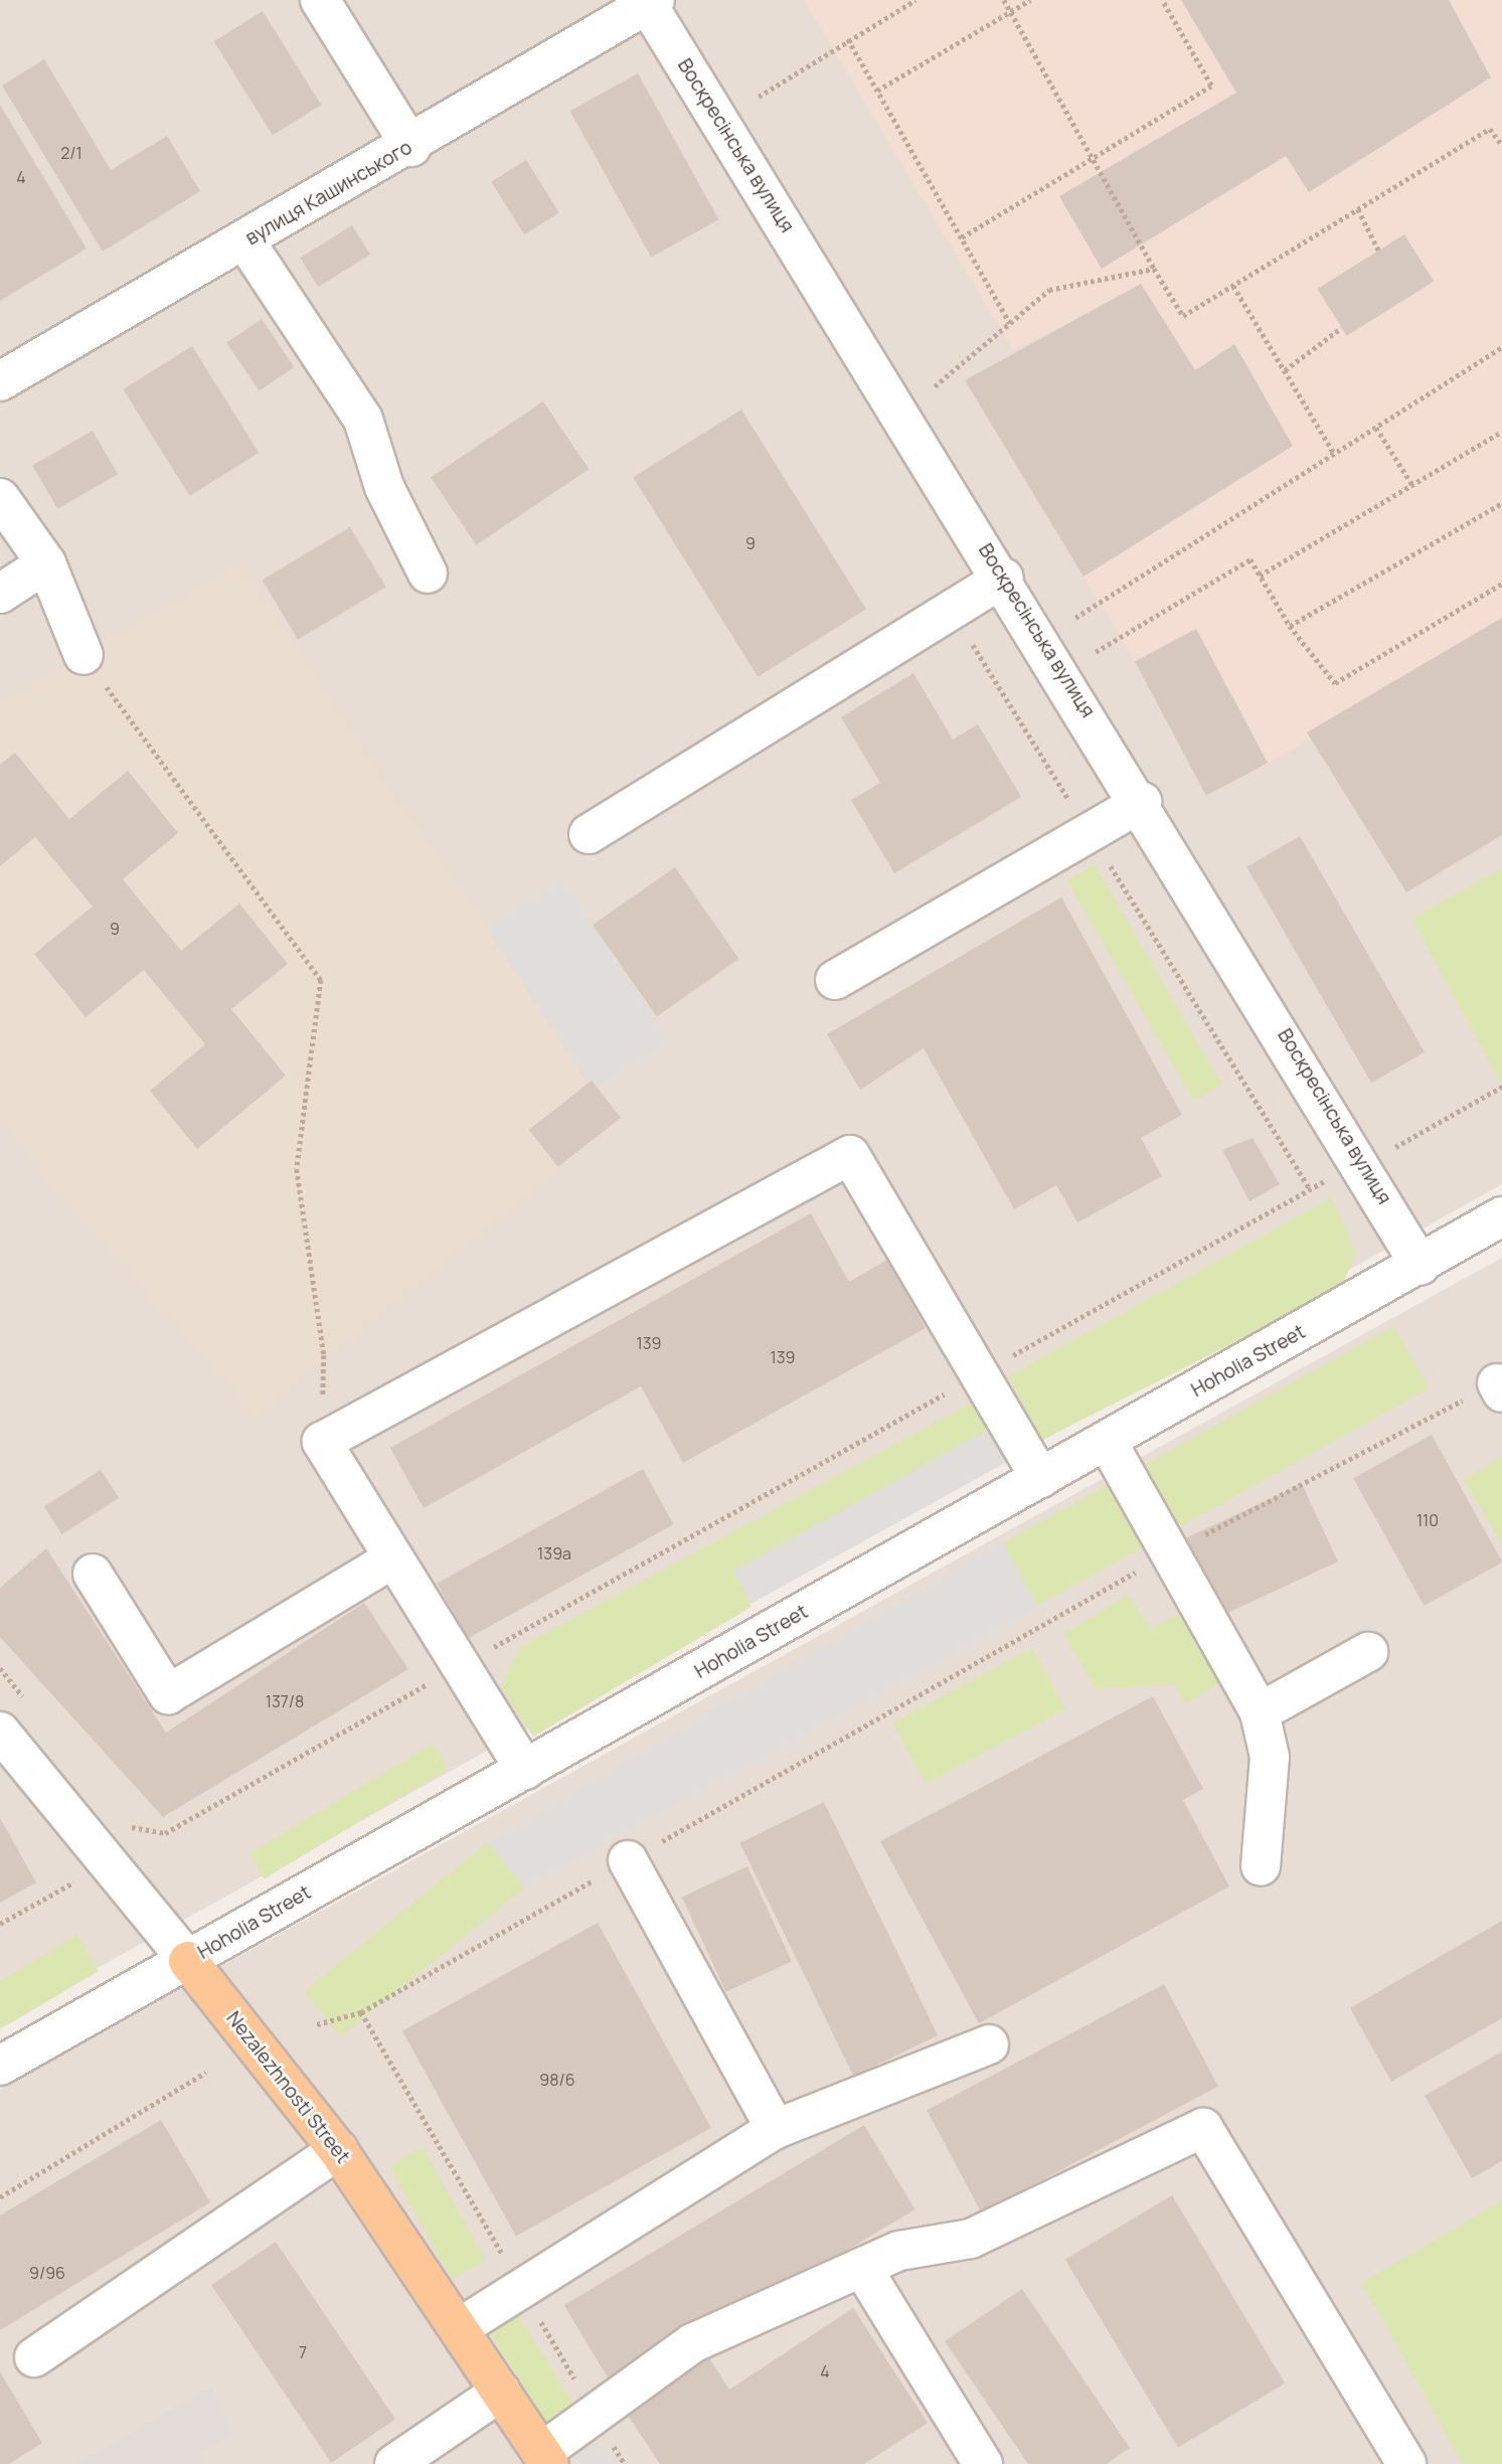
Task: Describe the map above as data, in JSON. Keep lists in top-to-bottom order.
{
  "streets": {
    "main road": ["Nezalezhnosti Street"],
    "street": ["Воскресінська вулиця", "вулиця Кашинського", "Hoholia Street"]
  },
  "crossings": [
    ["Воскресінська вулиця", "вулиця Кашинського"],
    ["Воскресінська вулиця", "Hoholia Street"],
    ["Hoholia Street", "Nezalezhnosti Street"]
  ],
  "house_numbers": [
    "2/1",
    "4",
    "9",
    "9",
    "139",
    "139",
    "110",
    "139а",
    "137/8",
    "98/6",
    "9/96",
    "7",
    "4"
  ]
}
